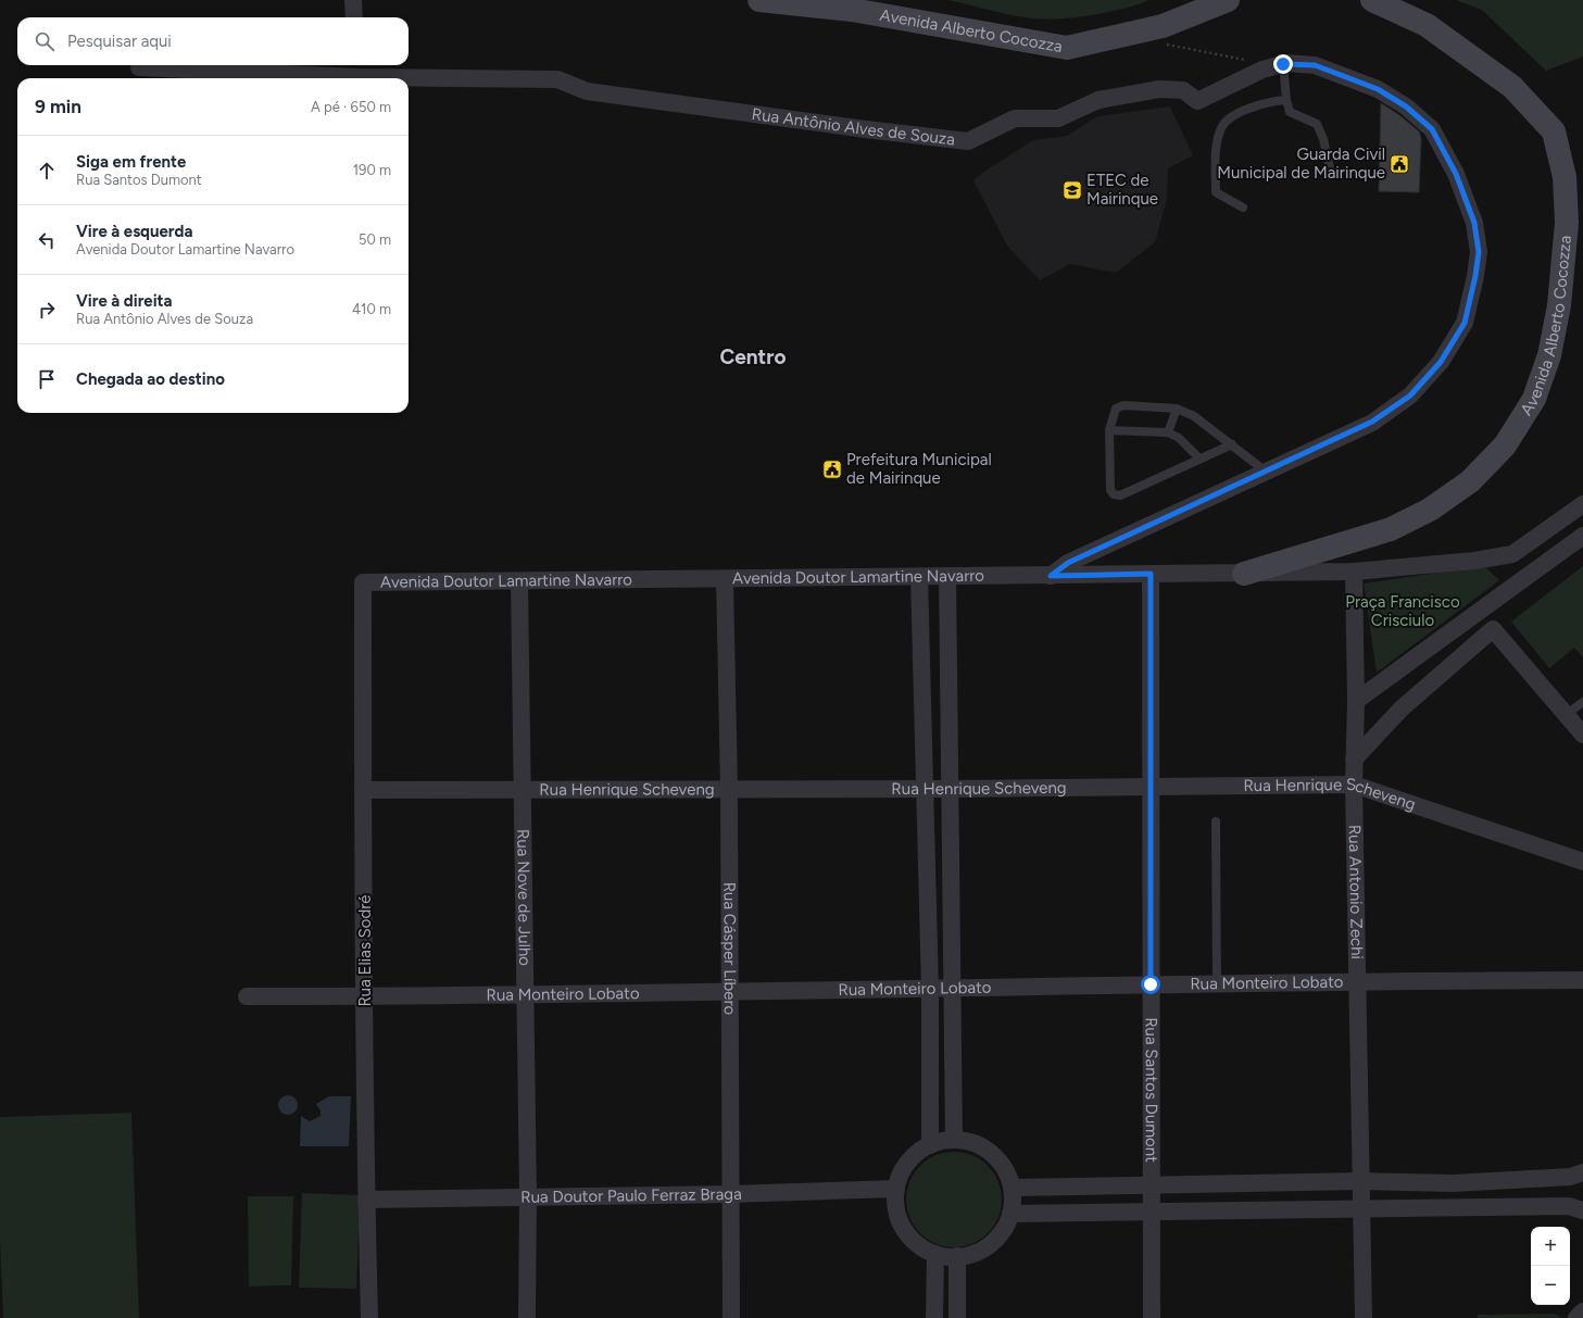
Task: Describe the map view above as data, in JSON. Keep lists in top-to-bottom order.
{
  "streets": {
    "street": [
      "Avenida Alberto Cocozza",
      "Rua Antônio Alves de Souza",
      "Avenida Doutor Lamartine Navarro",
      "Rua Henrique Scheveng",
      "Rua Antonio Zechi",
      "Rua Nove de Julho",
      "Rua Cásper Líbero",
      "Rua Elias Sodré",
      "Rua Monteiro Lobato",
      "Rua Santos Dumont",
      "Rua Doutor Paulo Ferraz Braga"
    ]
  },
  "crossings": [
    ["Avenida Alberto Cocozza", "Avenida Doutor Lamartine Navarro"],
    ["Rua Antônio Alves de Souza", "Avenida Doutor Lamartine Navarro"],
    ["Avenida Doutor Lamartine Navarro", "Rua Antonio Zechi"],
    ["Avenida Doutor Lamartine Navarro", "Rua Nove de Julho"],
    ["Avenida Doutor Lamartine Navarro", "Rua Cásper Líbero"],
    ["Avenida Doutor Lamartine Navarro", "Rua Elias Sodré"],
    ["Avenida Doutor Lamartine Navarro", "Rua Santos Dumont"],
    ["Rua Henrique Scheveng", "Rua Antonio Zechi"],
    ["Rua Henrique Scheveng", "Rua Nove de Julho"],
    ["Rua Henrique Scheveng", "Rua Cásper Líbero"],
    ["Rua Henrique Scheveng", "Rua Elias Sodré"],
    ["Rua Henrique Scheveng", "Rua Santos Dumont"],
    ["Rua Antonio Zechi", "Rua Monteiro Lobato"],
    ["Rua Nove de Julho", "Rua Monteiro Lobato"],
    ["Rua Nove de Julho", "Rua Doutor Paulo Ferraz Braga"],
    ["Rua Cásper Líbero", "Rua Monteiro Lobato"],
    ["Rua Cásper Líbero", "Rua Doutor Paulo Ferraz Braga"],
    ["Rua Elias Sodré", "Rua Monteiro Lobato"],
    ["Rua Elias Sodré", "Rua Doutor Paulo Ferraz Braga"],
    ["Rua Monteiro Lobato", "Rua Santos Dumont"]
  ],
  "districts": ["Centro"],
  "parks": ["Praça Francisco Crisciulo"],
  "places": {
    "public building": ["Guarda Civil Municipal de Mairinque", "Prefeitura Municipal de Mairinque"],
    "school or university": ["ETEC de Mairinque"]
  },
  "page": {
    "search": "Pesquisar aqui",
    "heading": ["9 min", "A pé · 650 m"],
    "list": [
      ["Siga em frente", "Rua Santos Dumont", "190 m"],
      ["Vire à esquerda", "Avenida Doutor Lamartine Navarro", "50 m"],
      ["Vire à direita", "Rua Antônio Alves de Souza", "410 m"],
      "Chegada ao destino"
    ],
    "map_buttons": ["+", "−"]
  }
}
